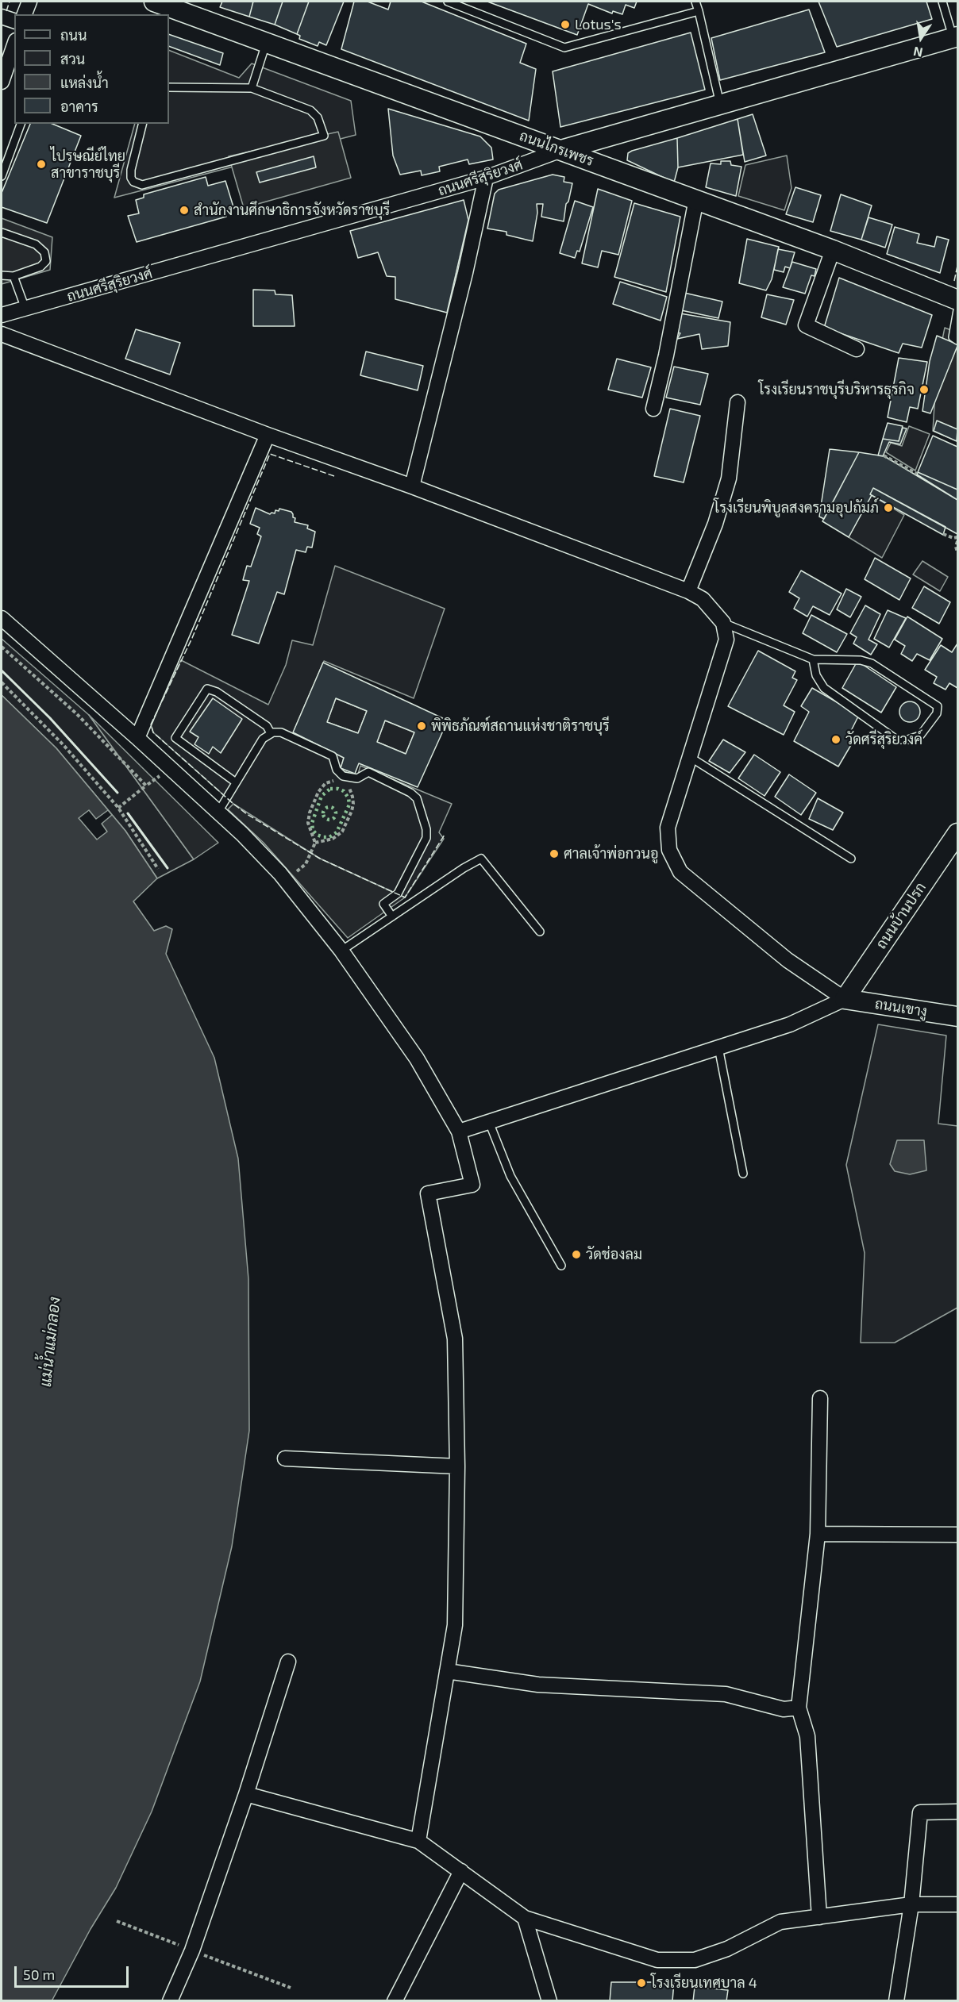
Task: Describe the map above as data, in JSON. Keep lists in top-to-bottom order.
{
  "streets": {
    "main road": [
      "ถนนไกรเพชร",
      "ถนนศรีสุริยวงศ์",
      "ถนนบ้านปรก",
      "ถนนเขางู"
    ]
  },
  "crossings": [
    ["ถนนไกรเพชร", "ถนนศรีสุริยวงศ์"],
    ["ถนนบ้านปรก", "ถนนเขางู"]
  ],
  "water": ["แม่น้ำแม่กลอง"],
  "places": [
    "Lotus's",
    "ไปรษณีย์ไทย สาขาราชบุรี",
    "สำนักงานศึกษาธิการจังหวัดราชบุรี",
    "โรงเรียนราชบุรีบริหารธุรกิจ",
    "โรงเรียนพิบูลสงครามอุปถัมภ์",
    "พิพิธภัณฑ์สถานแห่งชาติราชบุรี",
    "วัดศรีสุริยวงค์",
    "ศาลเจ้าพ่อกวนอู",
    "วัดช่องลม",
    "โรงเรียนเทศบาล 4"
  ],
  "legend": [
    "ถนน",
    "สวน",
    "แหล่งน้ำ",
    "อาคาร"
  ],
  "scale_bar": "50 m",
  "north": "bottom"
}
